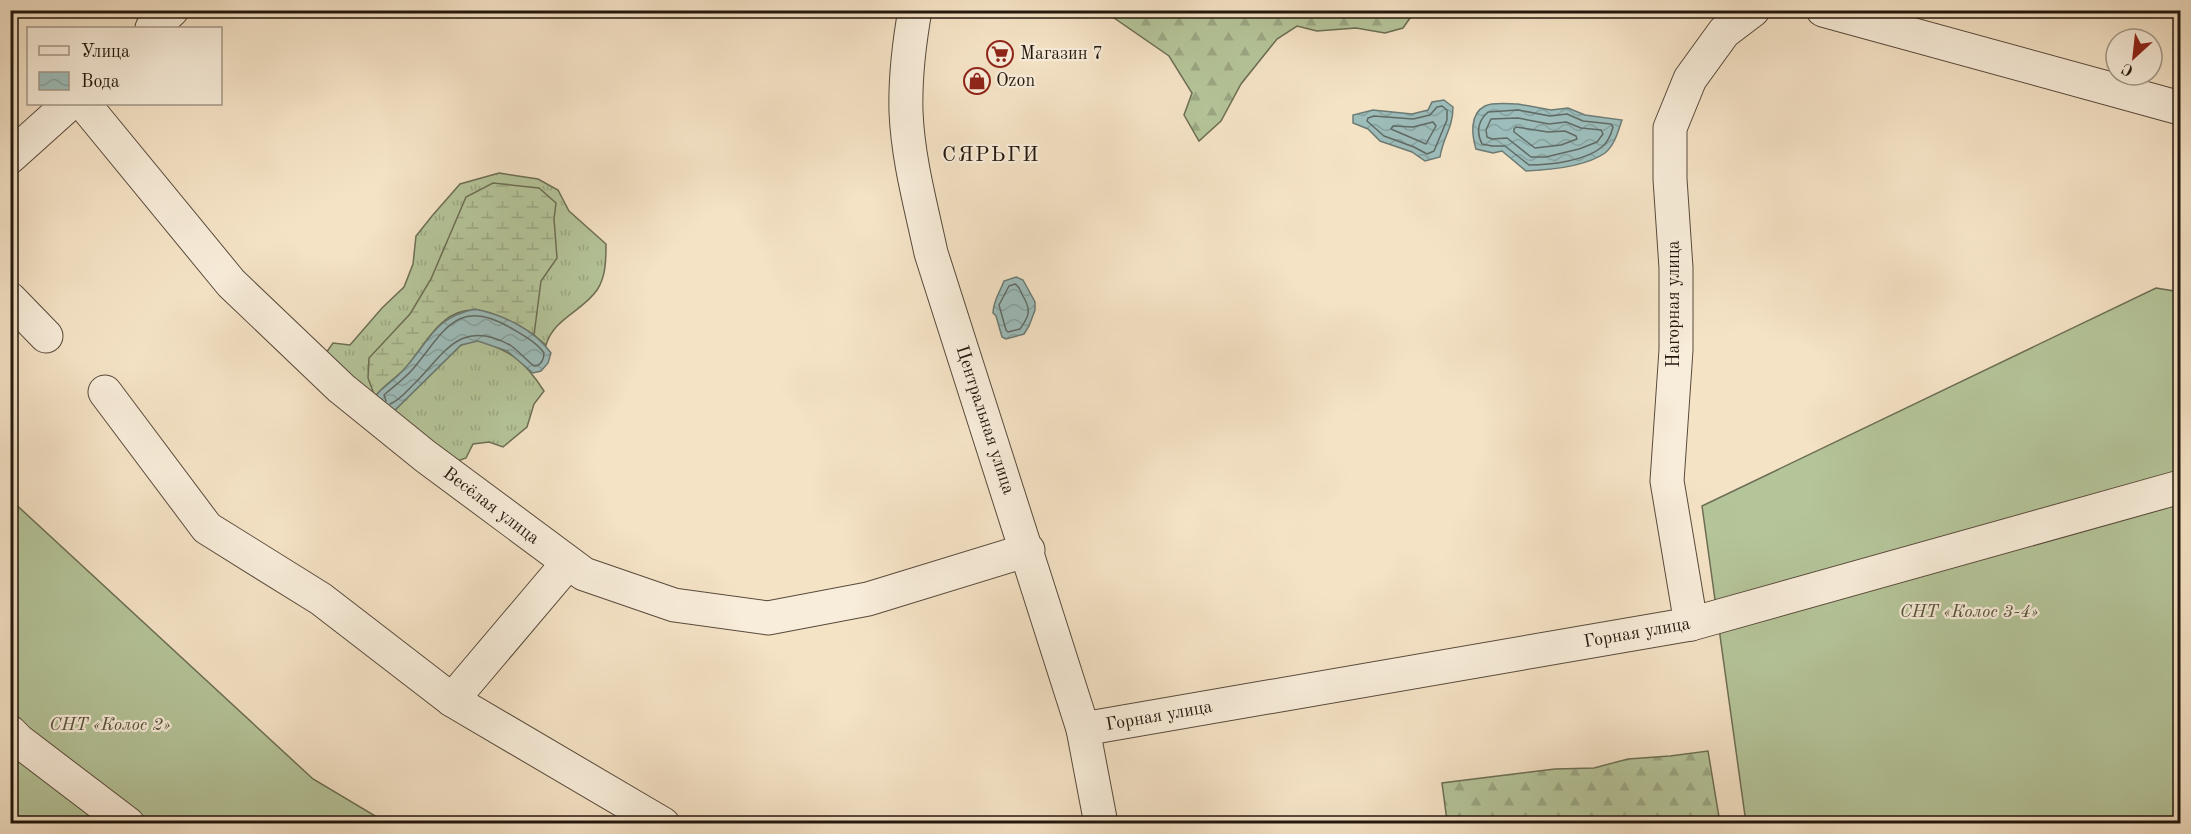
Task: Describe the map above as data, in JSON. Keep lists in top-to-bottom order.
{
  "streets": {
    "street": [
      "Нагорная улица",
      "Центральная улица",
      "Весёлая улица",
      "Горная улица"
    ]
  },
  "crossings": [
    ["Нагорная улица", "Горная улица"],
    ["Центральная улица", "Весёлая улица"],
    ["Центральная улица", "Горная улица"]
  ],
  "districts": ["СЯРЬГИ"],
  "parks": ["СНТ «Колос 3-4»", "СНТ «Колос 2»"],
  "places": {
    "supermarket": ["Магазин 7"],
    "shop": ["Ozon"]
  },
  "legend": ["Улица", "Вода"],
  "north": "bottom left"
}
